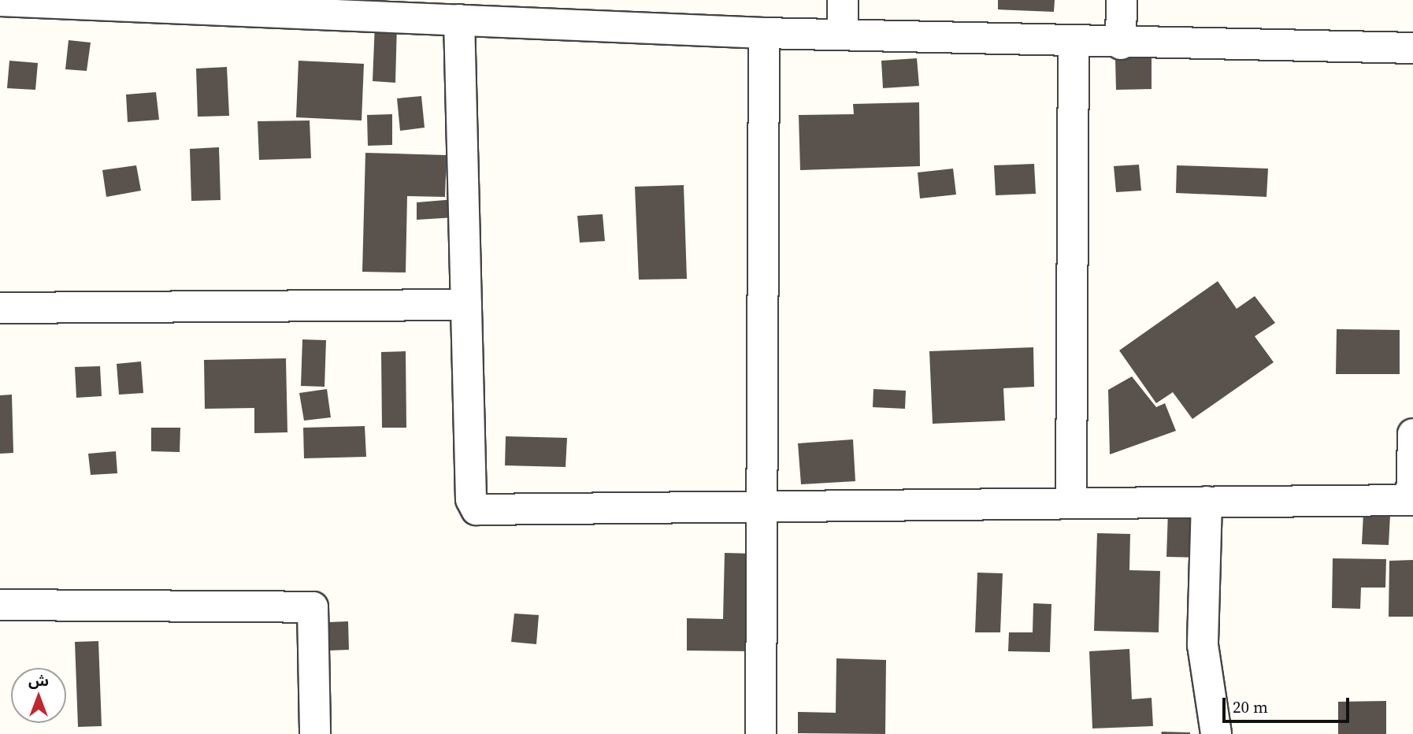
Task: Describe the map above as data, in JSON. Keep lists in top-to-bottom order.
{
  "scale_bar": "20 m",
  "north": "top"
}
